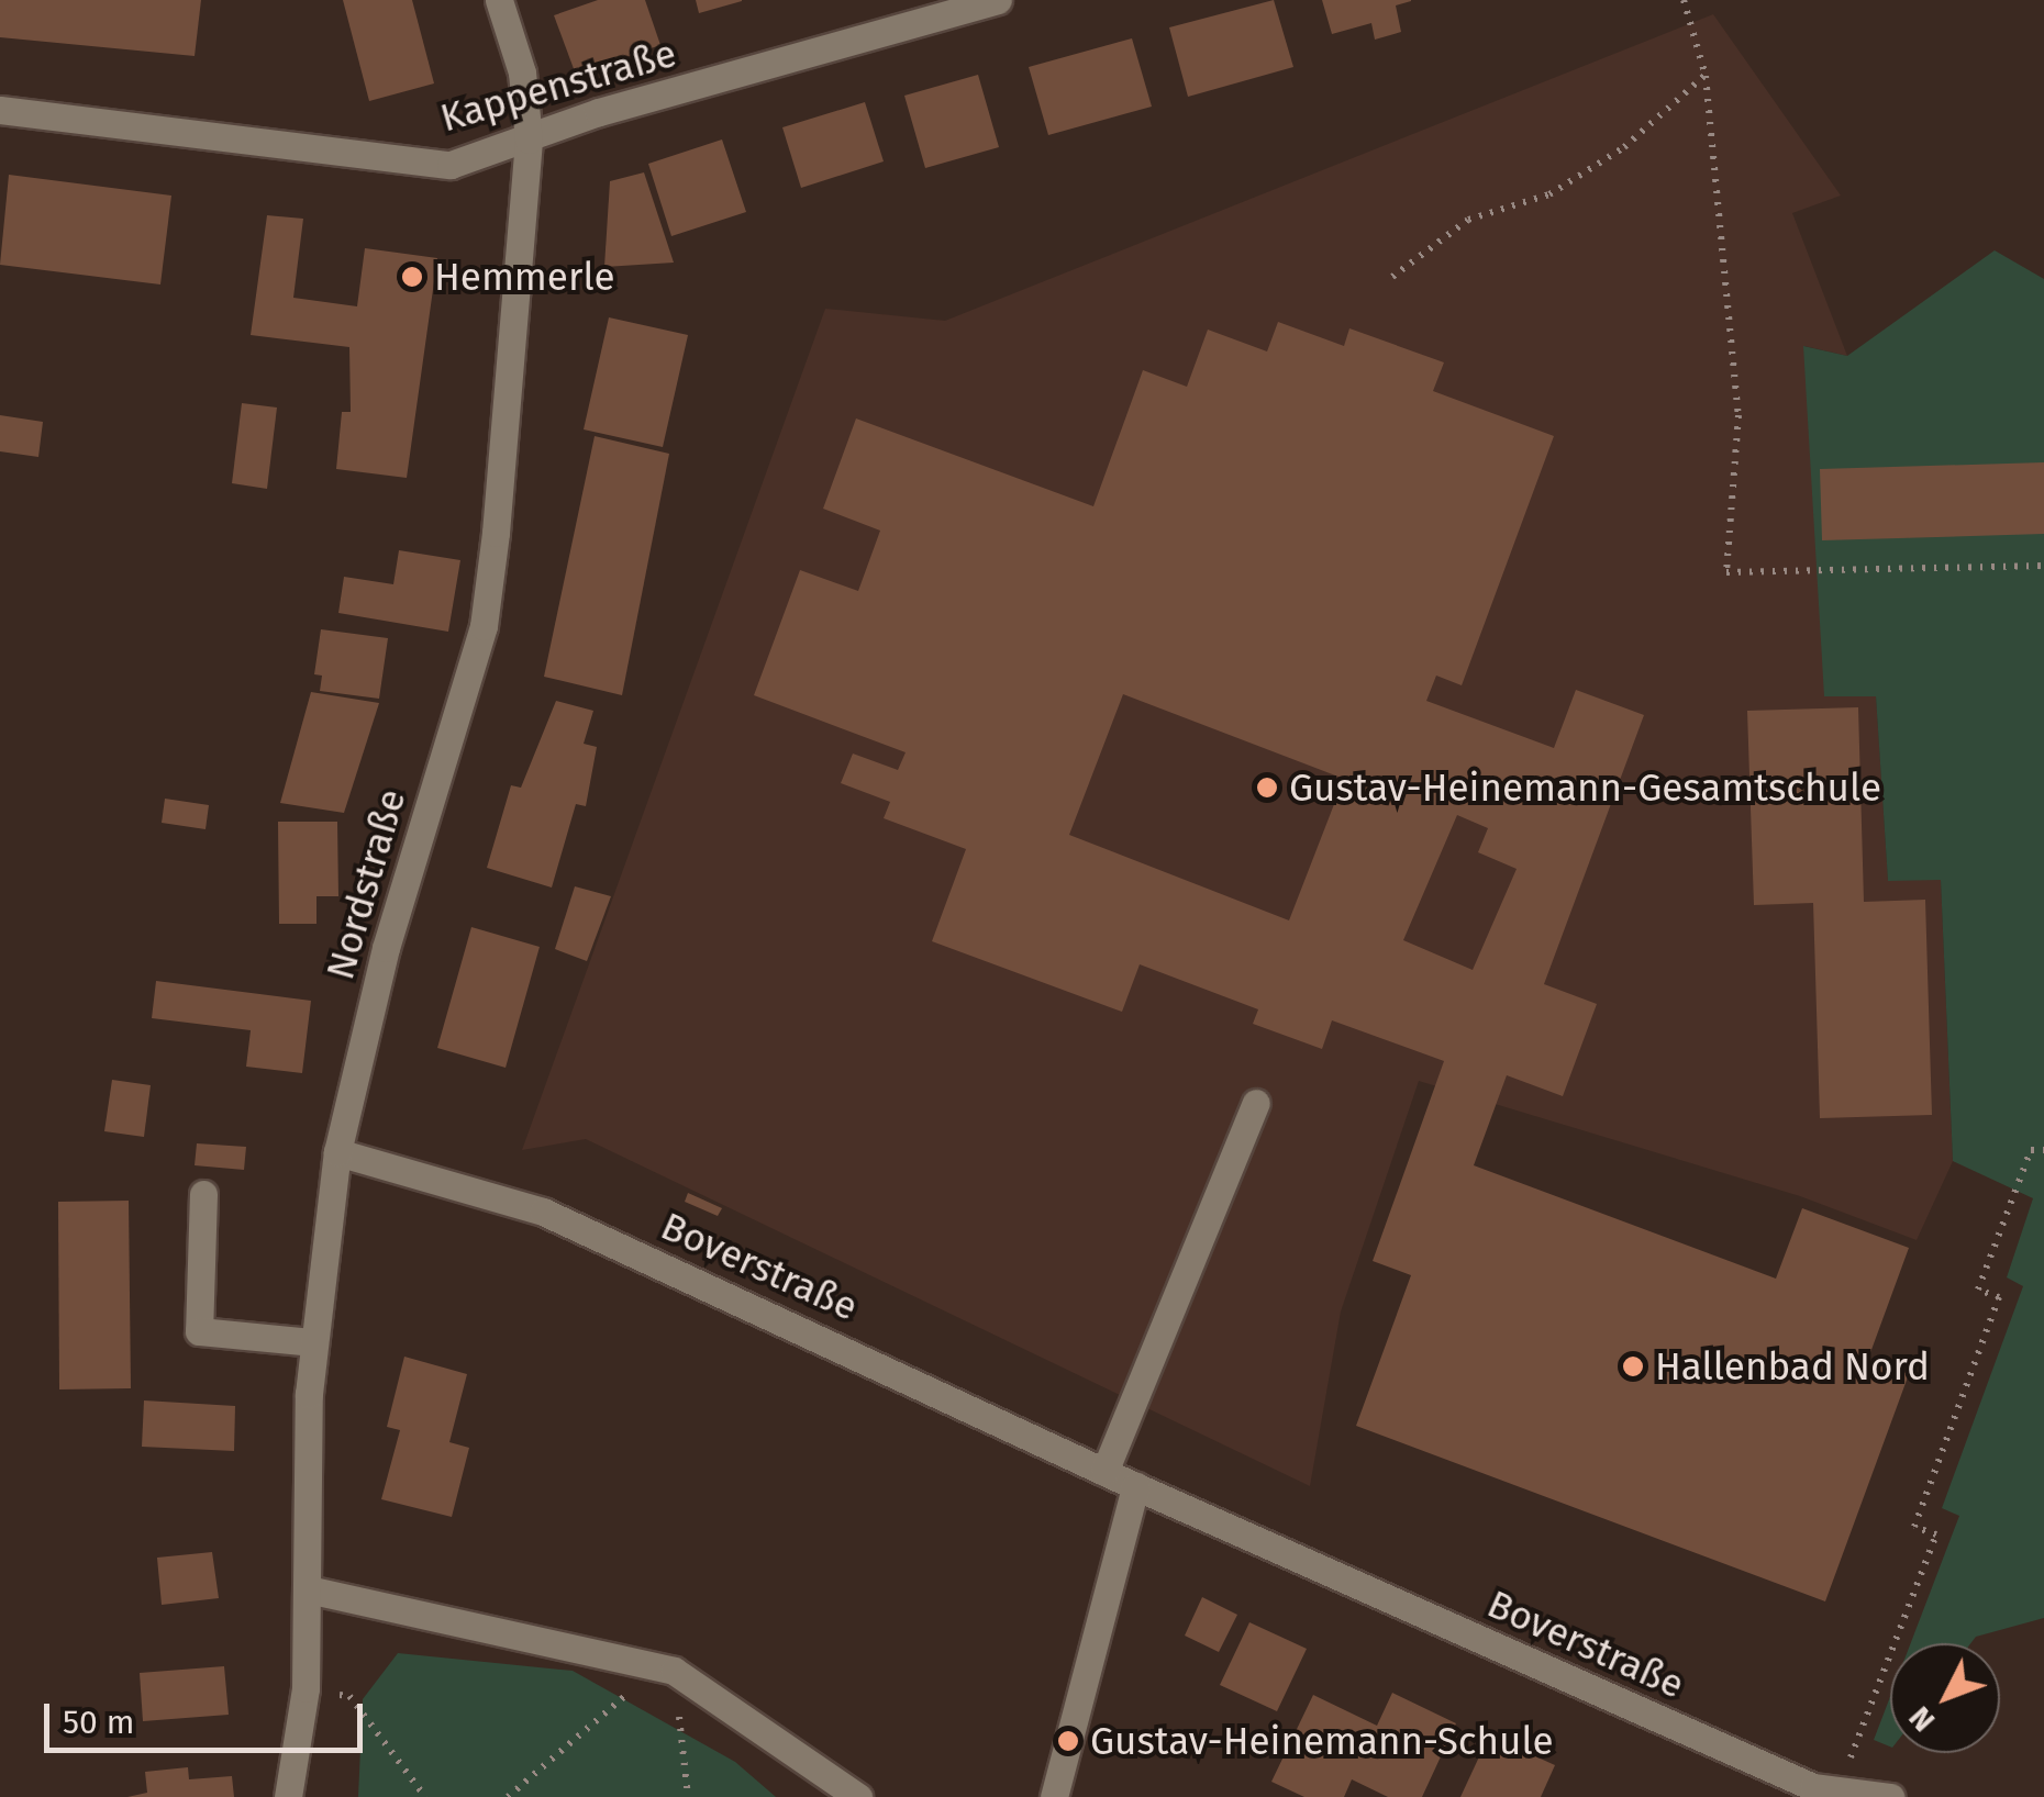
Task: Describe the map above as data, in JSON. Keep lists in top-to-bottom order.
{
  "streets": {
    "street": ["Kappenstraße", "Nordstraße", "Boverstraße"]
  },
  "crossings": [
    ["Kappenstraße", "Nordstraße"],
    ["Nordstraße", "Boverstraße"]
  ],
  "places": [
    "Hemmerle",
    "Gustav-Heinemann-Gesamtschule",
    "Hallenbad Nord",
    "Gustav-Heinemann-Schule"
  ],
  "scale_bar": "50 m",
  "north": "bottom left"
}
